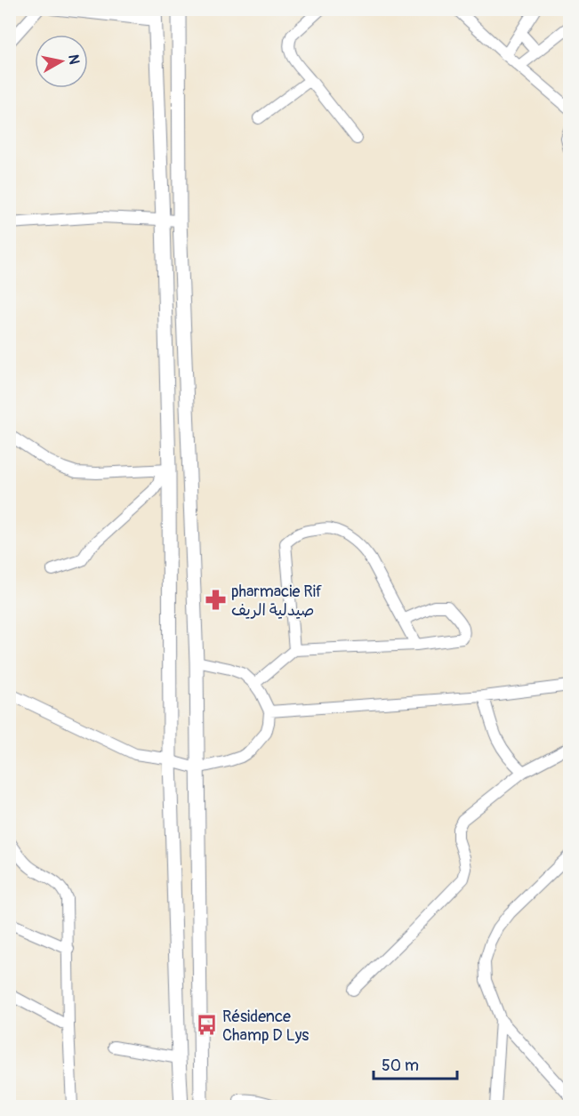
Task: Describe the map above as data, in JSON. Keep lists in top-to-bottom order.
{
  "places": {
    "pharmacy": ["pharmacie Rif صيدلية الريف"],
    "bus stop": ["Résidence Champ D Lys"]
  },
  "scale_bar": "50 m",
  "north": "right"
}
